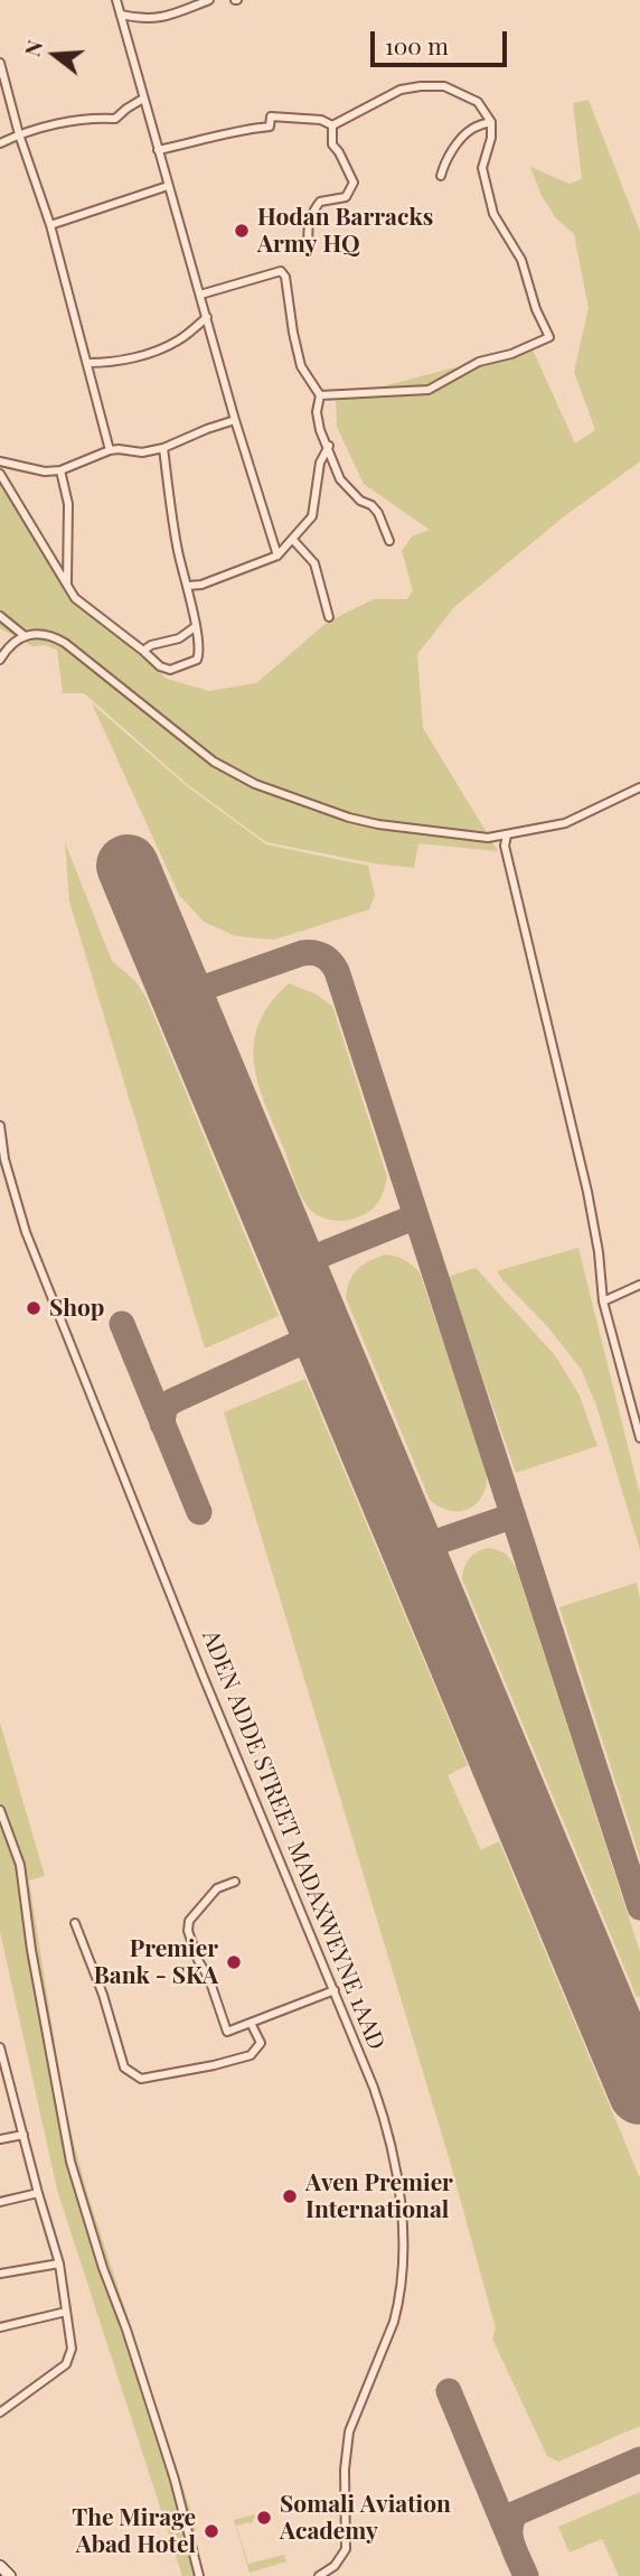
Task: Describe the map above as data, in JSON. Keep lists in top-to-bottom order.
{
  "streets": {
    "street": ["ADEN ADDE STREET MADAXWEYNE 1AAD"]
  },
  "places": [
    "Hodan Barracks Army HQ",
    "Shop",
    "Premier Bank - SKA",
    "Aven Premier International",
    "Somali Aviation Academy",
    "The Mirage Abad Hotel"
  ],
  "scale_bar": "100 m",
  "north": "left"
}
